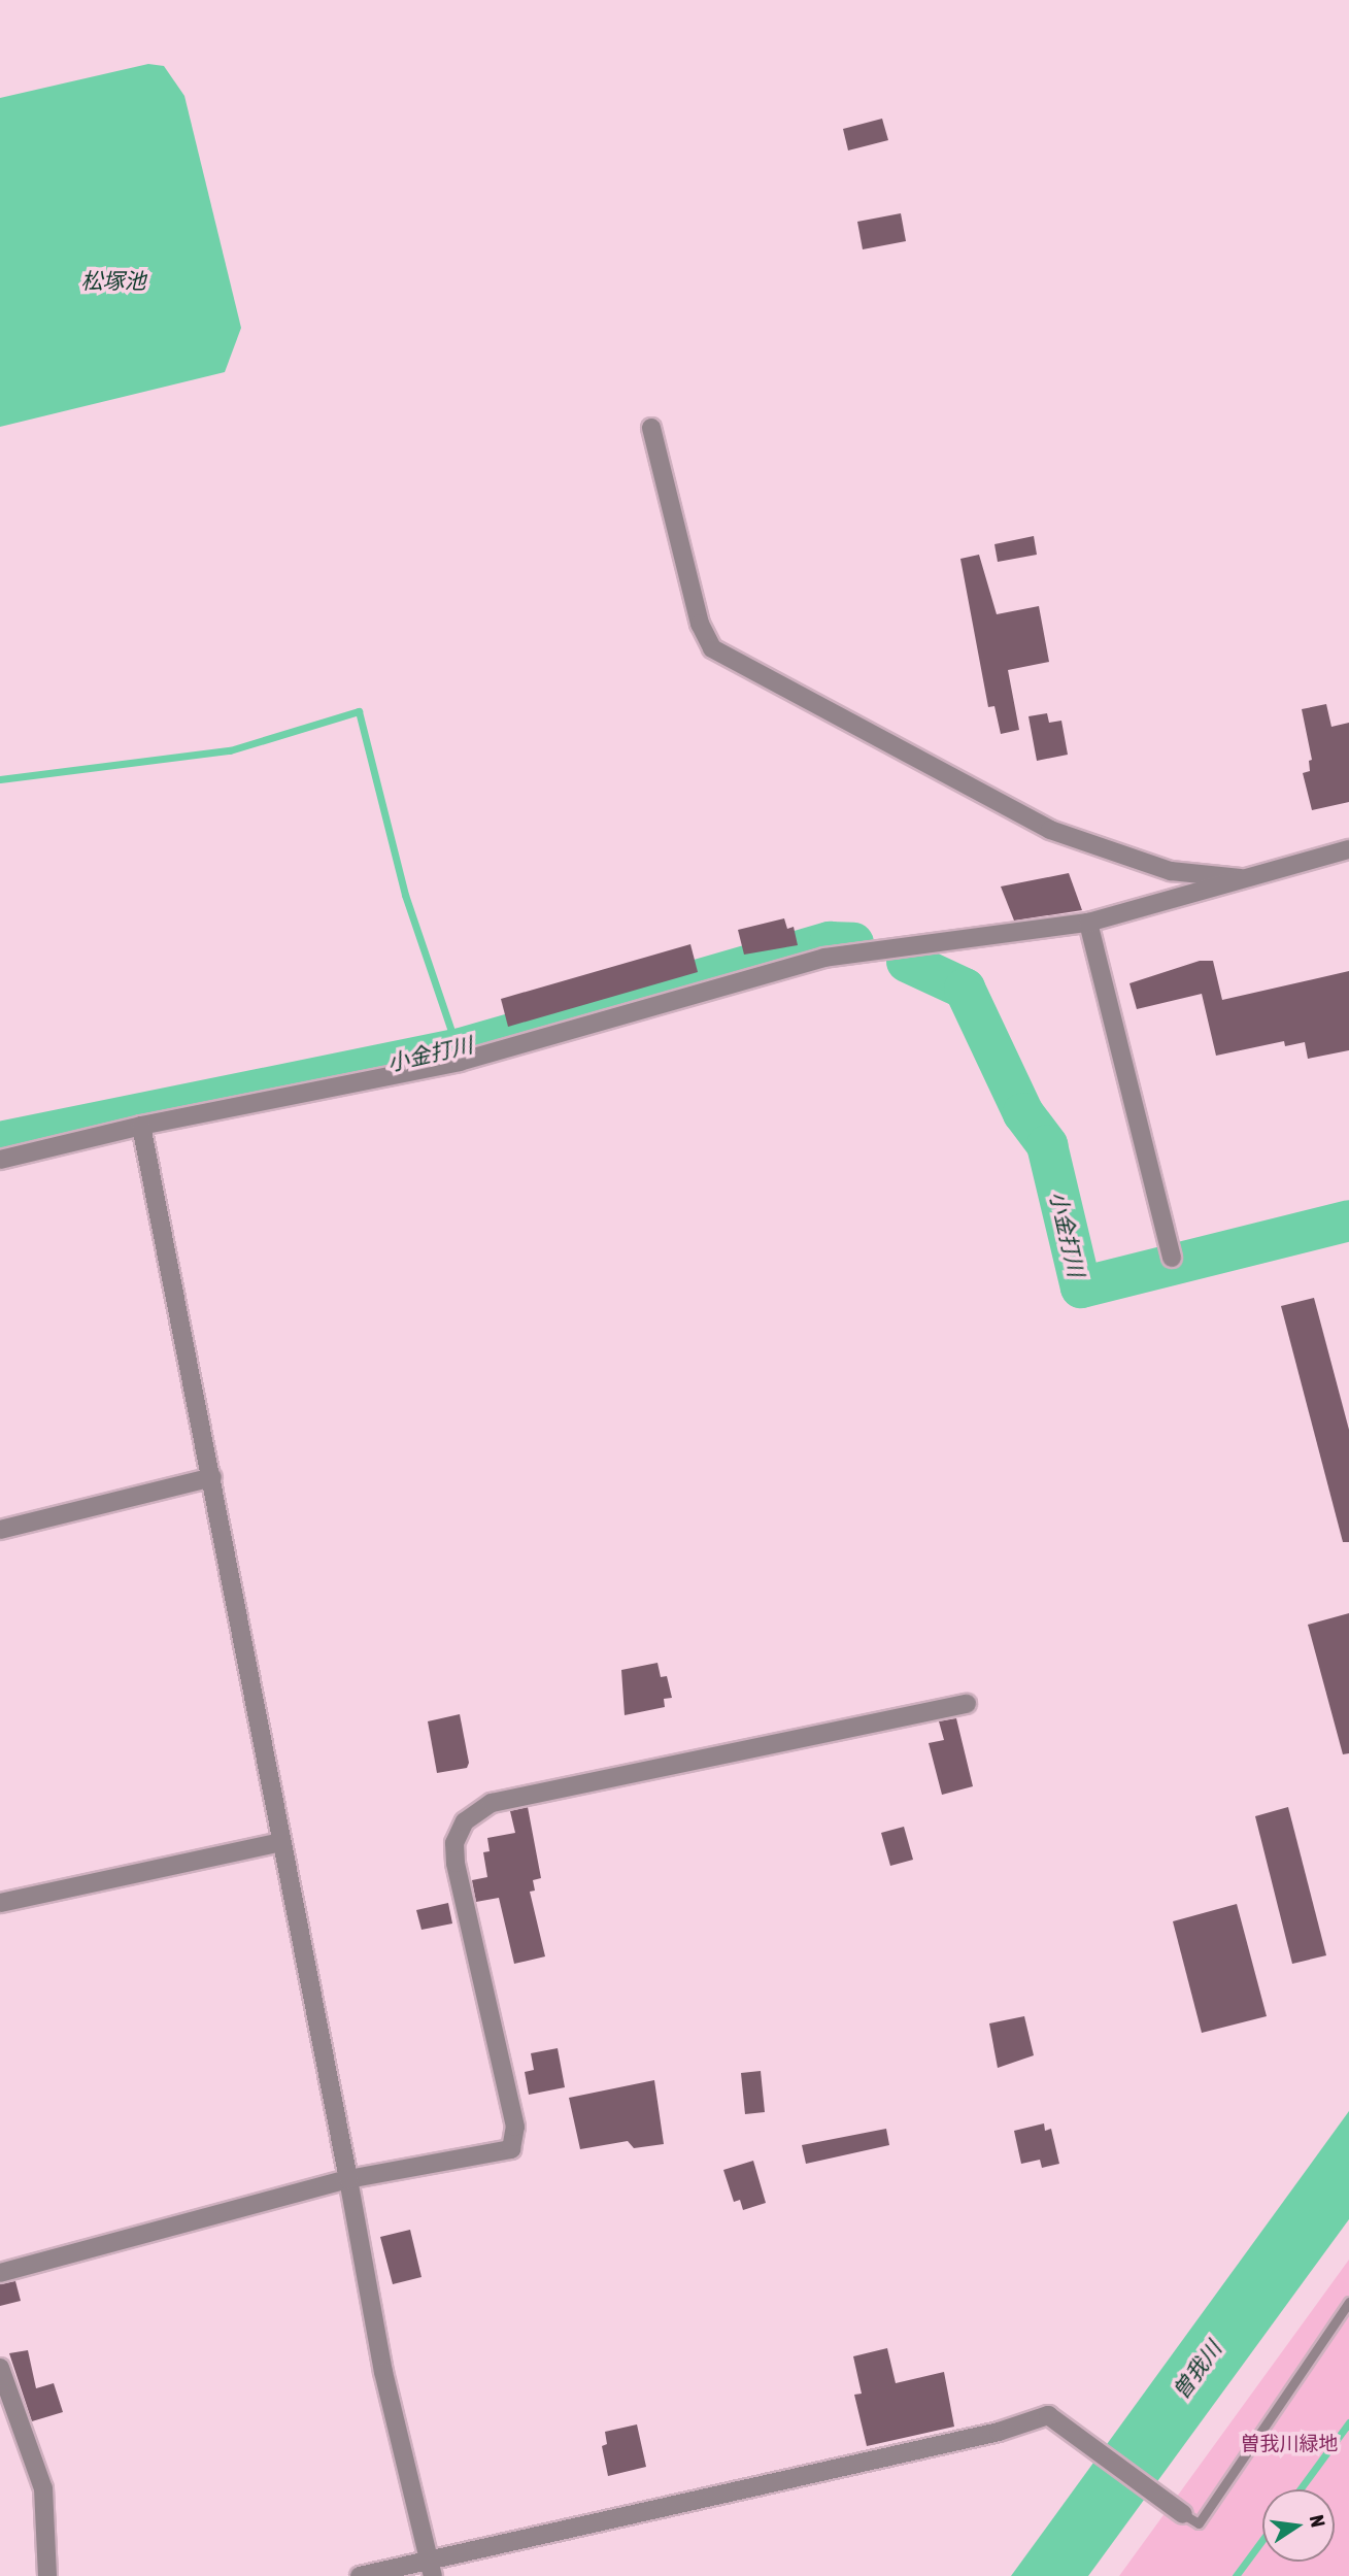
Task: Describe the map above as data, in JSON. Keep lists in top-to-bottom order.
{
  "water": ["松塚池", "小金打川", "曽我川"],
  "parks": ["曽我川緑地"],
  "north": "right"
}
